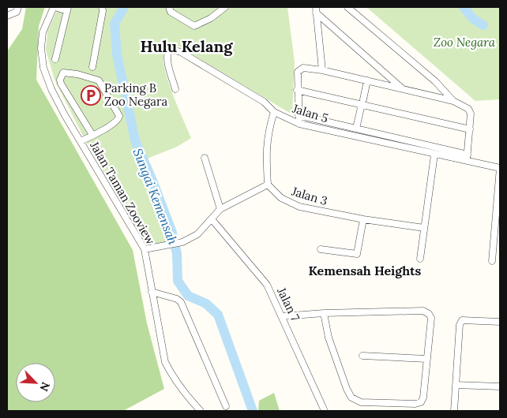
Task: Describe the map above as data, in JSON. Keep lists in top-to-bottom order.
{
  "streets": {
    "street": [
      "Jalan 5",
      "Jalan Taman Zooview",
      "Jalan 3",
      "Jalan 7"
    ]
  },
  "districts": ["Hulu Kelang", "Kemensah Heights"],
  "water": ["Sungai Kemensah"],
  "parks": ["Zoo Negara"],
  "places": {
    "parking": ["Parking B Zoo Negara"]
  },
  "north": "bottom right"
}
